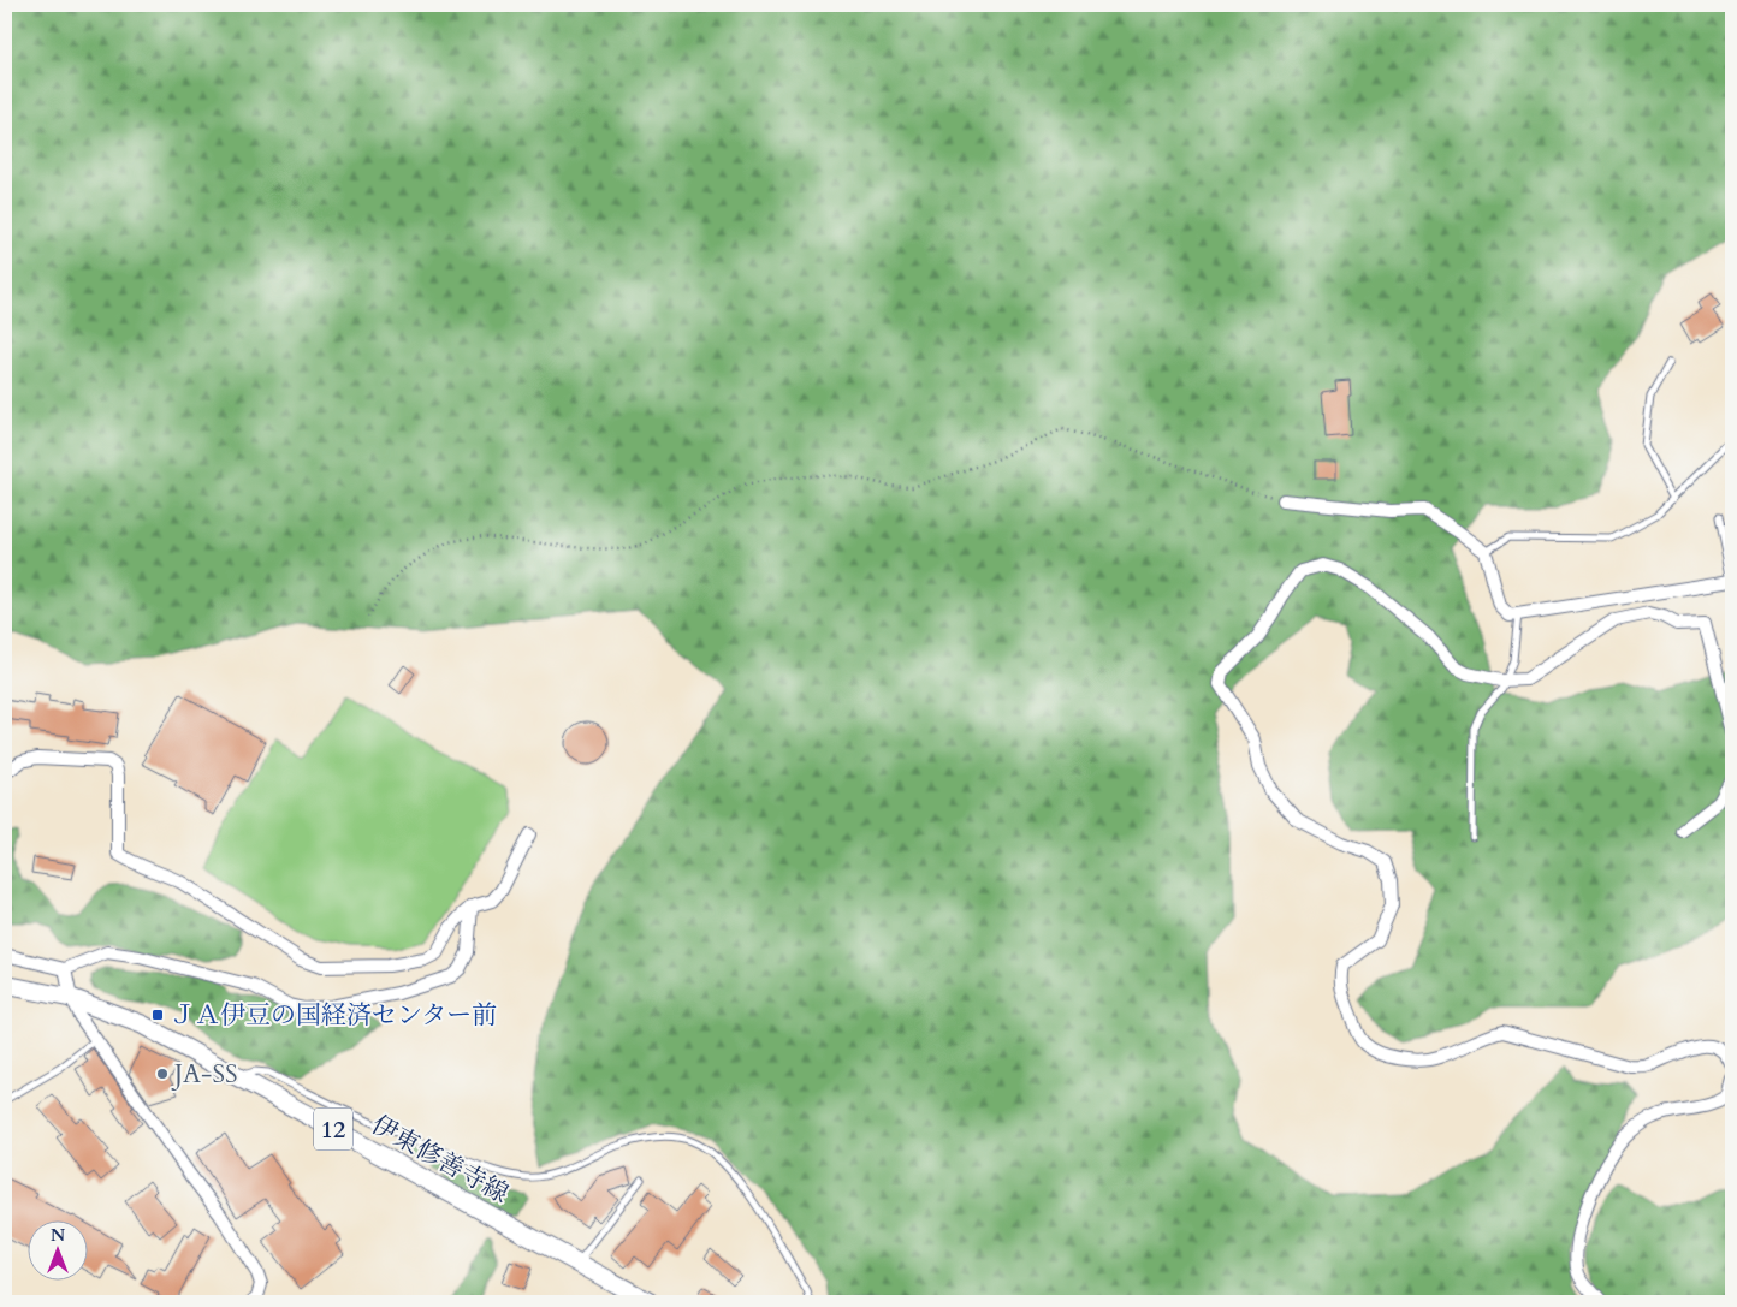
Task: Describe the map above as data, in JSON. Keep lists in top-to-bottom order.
{
  "streets": {
    "main road": ["12", "伊東修善寺線"]
  },
  "places": {
    "transit": ["ＪＡ伊豆の国経済センター前"],
    "other": ["JA-SS"]
  },
  "north": "top"
}
